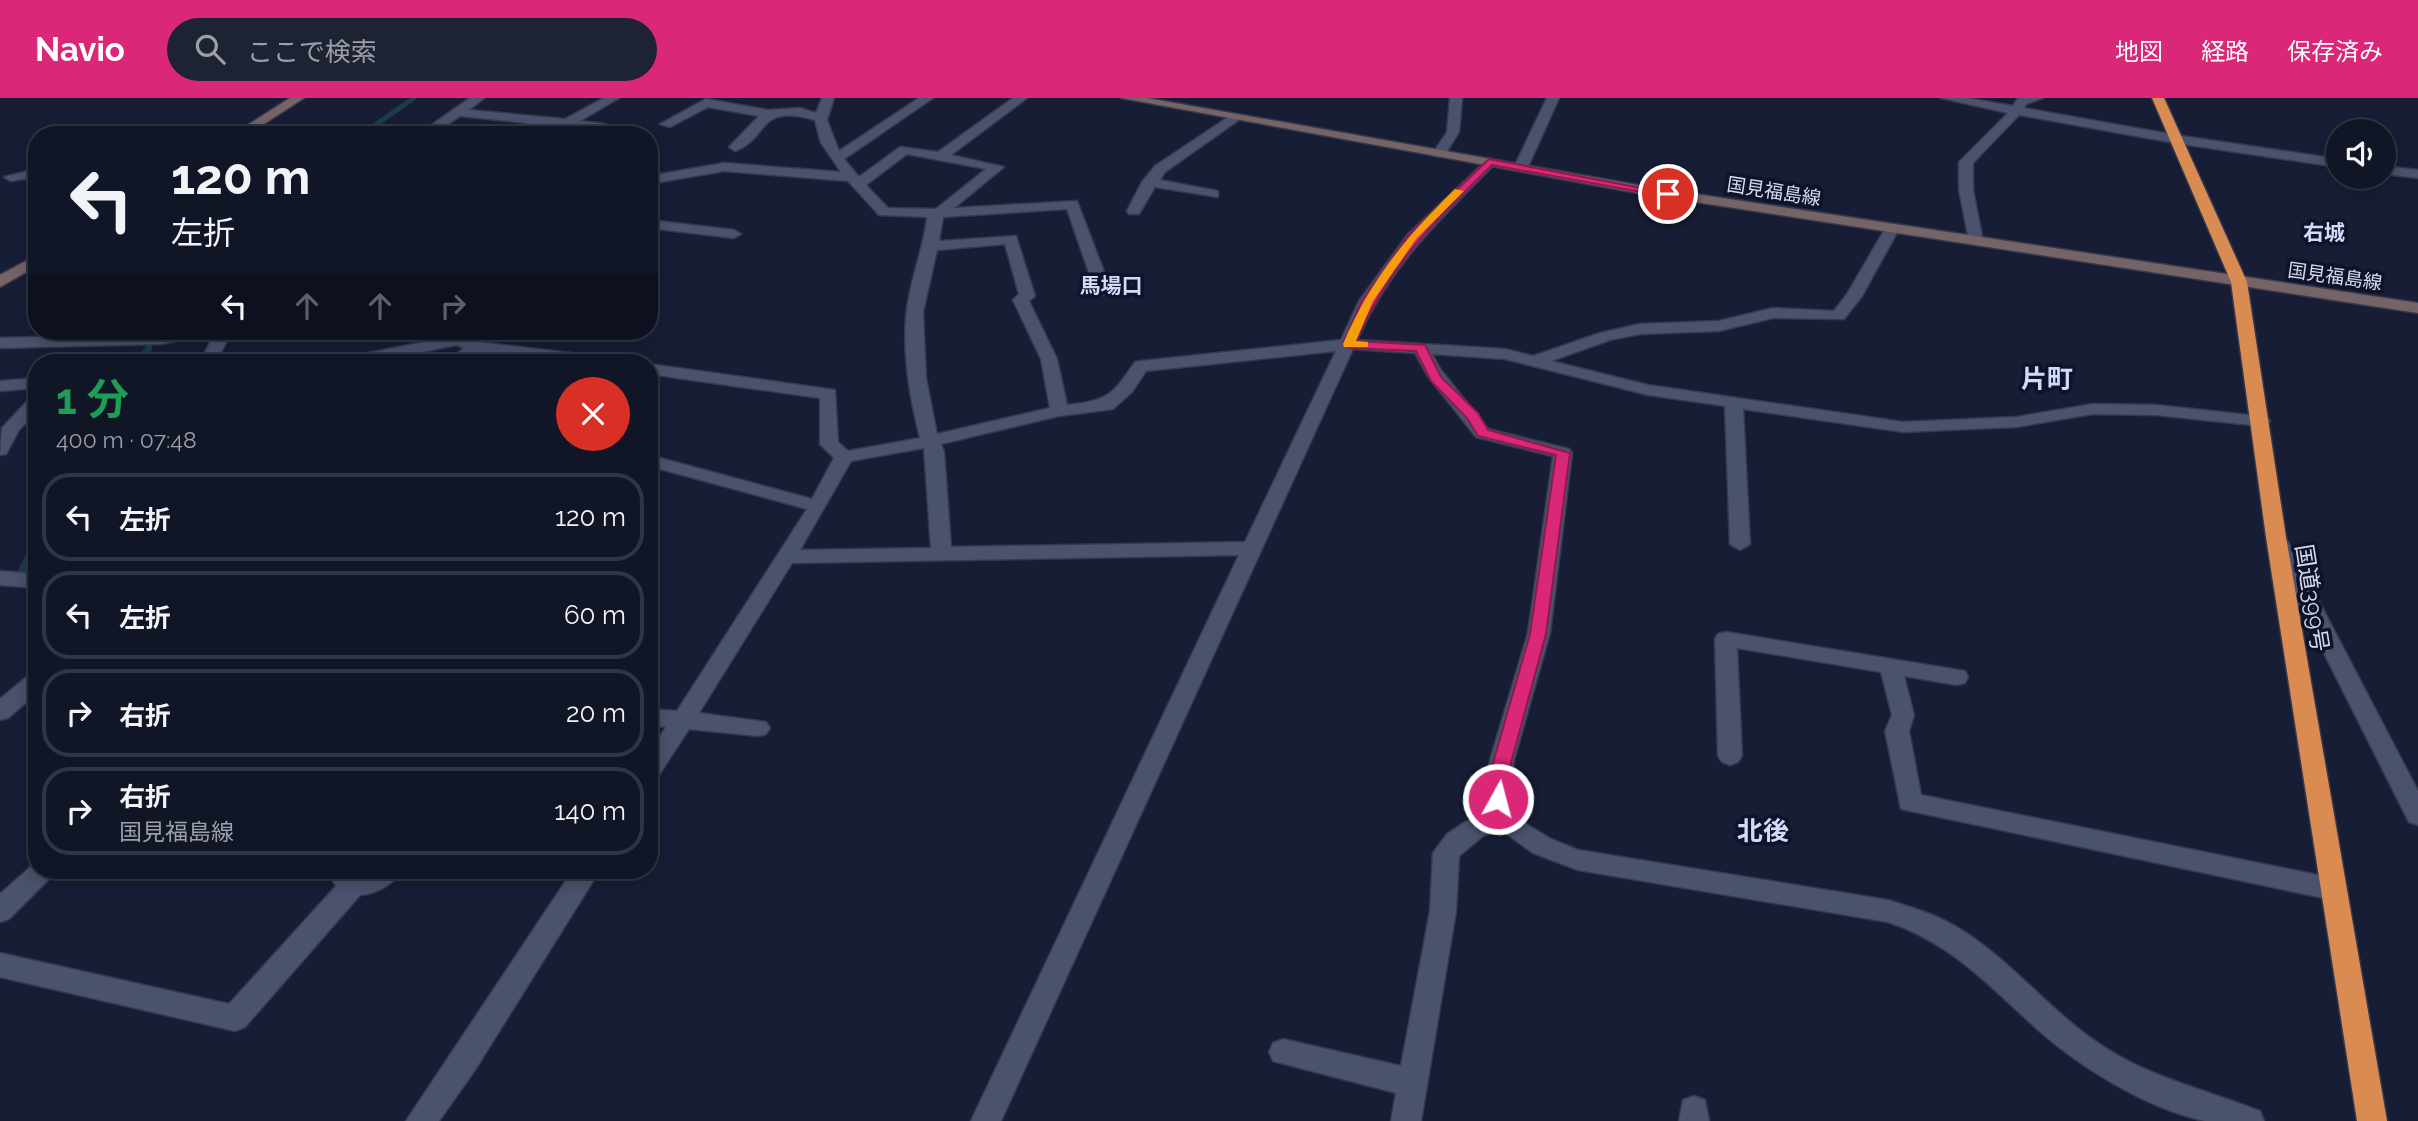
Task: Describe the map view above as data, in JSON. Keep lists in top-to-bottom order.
{
  "streets": {
    "highway": ["国道399号"],
    "main road": ["国見福島線"]
  },
  "crossings": [
    ["国見福島線", "国道399号"]
  ],
  "districts": [
    "右城",
    "馬場口",
    "片町",
    "北後"
  ],
  "page": {
    "header": "Navio",
    "search": "ここで検索",
    "nav": ["地図", "経路", "保存済み"],
    "turn": ["120 m", "左折"],
    "heading": ["1 分", "400 m · 07:48"],
    "list": [
      {
        "name": "左折",
        "value": "120 m"
      },
      {
        "name": "左折",
        "value": "60 m"
      },
      {
        "name": "右折",
        "value": "20 m"
      },
      {
        "name": "右折",
        "note": "国見福島線",
        "value": "140 m"
      }
    ]
  }
}
